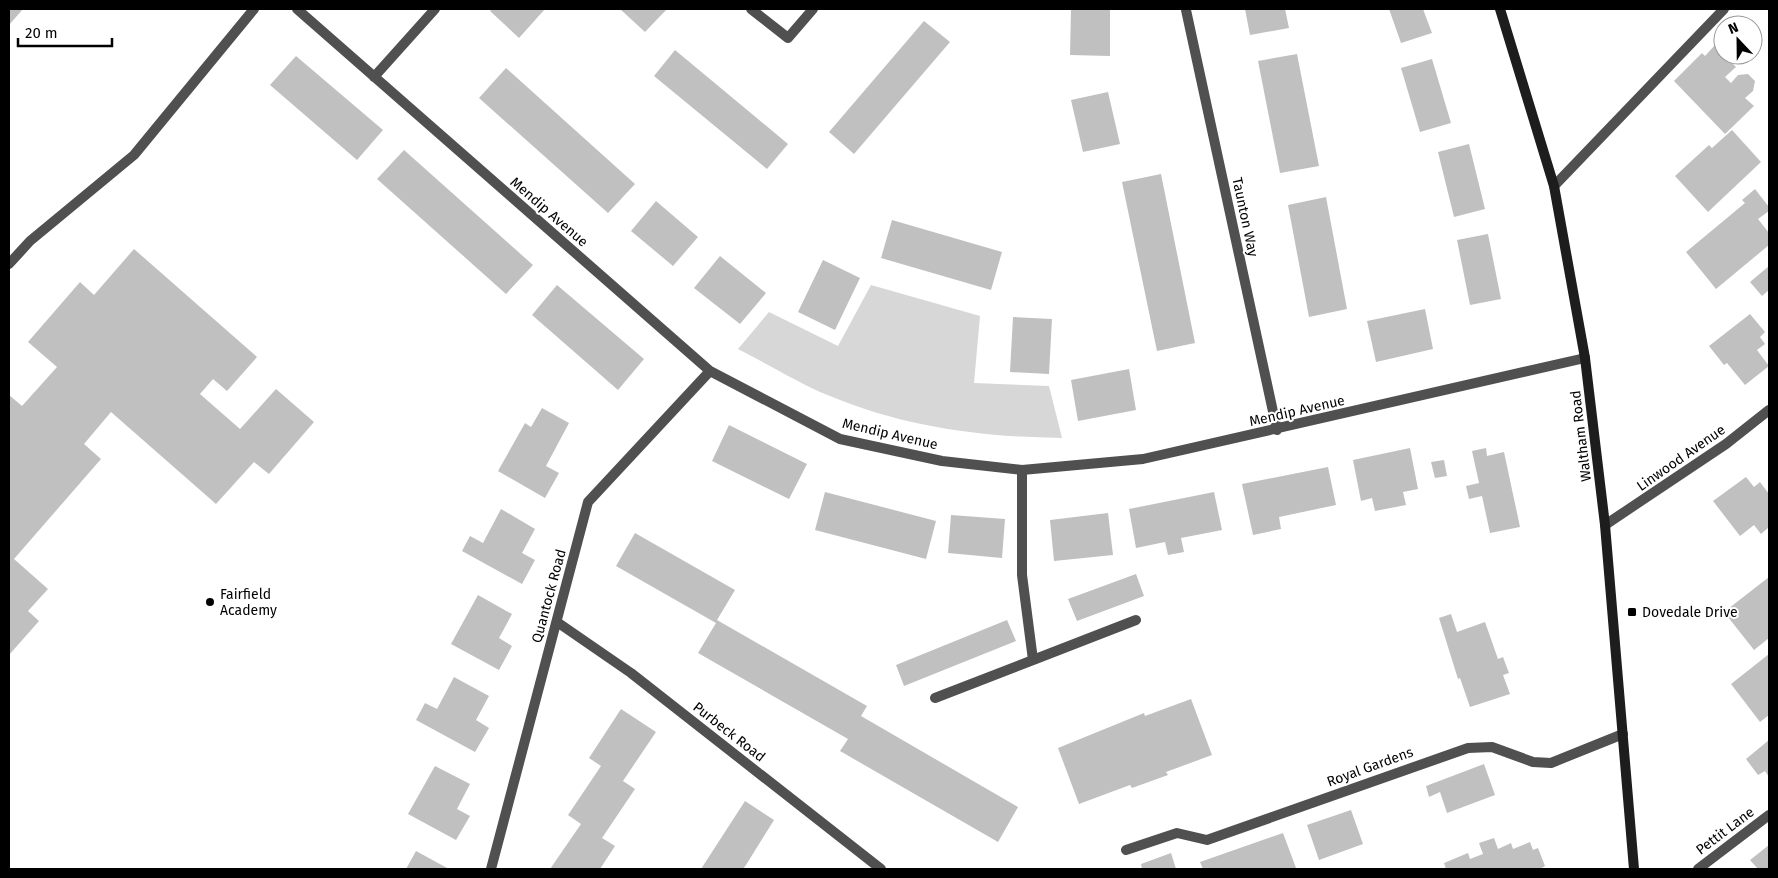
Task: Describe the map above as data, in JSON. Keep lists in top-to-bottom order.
{
  "streets": {
    "main road": ["Waltham Road"],
    "street": [
      "Mendip Avenue",
      "Taunton Way",
      "Linwood Avenue",
      "Quantock Road",
      "Purbeck Road",
      "Royal Gardens",
      "Pettit Lane"
    ]
  },
  "crossings": [
    ["Mendip Avenue", "Taunton Way"],
    ["Mendip Avenue", "Waltham Road"],
    ["Mendip Avenue", "Quantock Road"],
    ["Waltham Road", "Linwood Avenue"],
    ["Waltham Road", "Royal Gardens"],
    ["Quantock Road", "Purbeck Road"]
  ],
  "places": {
    "other": ["Fairfield Academy"],
    "transit": ["Dovedale Drive"]
  },
  "scale_bar": "20 m",
  "north": "top"
}
